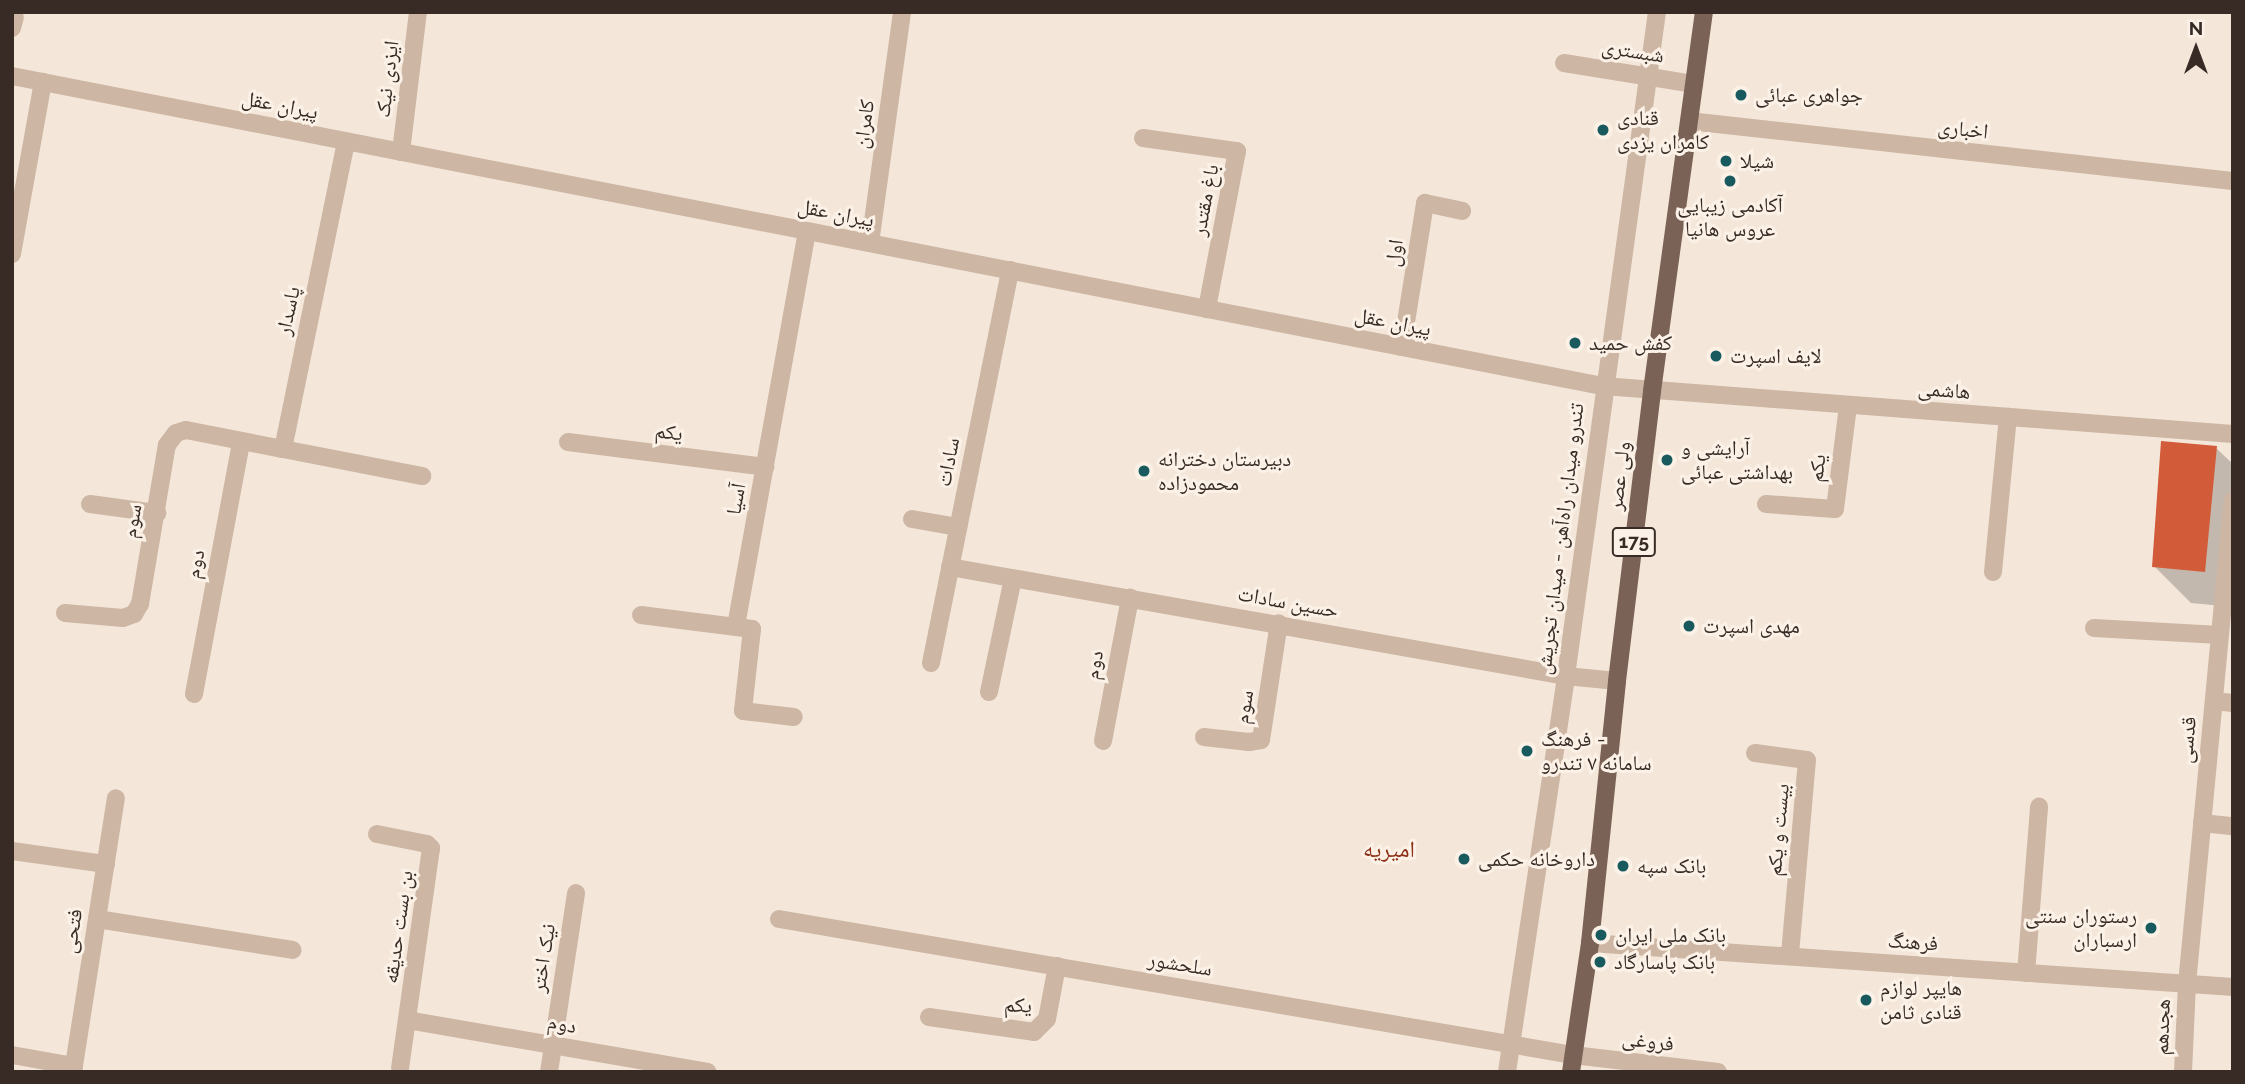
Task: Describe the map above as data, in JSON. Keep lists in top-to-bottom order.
{
  "streets": {
    "main road": ["ولی عصر", "175"],
    "street": [
      "شبستری",
      "ایزدی نیک",
      "پیران عقل",
      "کامران",
      "اخباری",
      "باغ مقتدر",
      "اول",
      "پاسدار",
      "هاشمی",
      "یکم",
      "سادات",
      "آسیا",
      "سوم",
      "تندرو میدان راه‌آهن - میدان تجریش",
      "دوم",
      "حسین سادات",
      "قدسی",
      "بیست و یکم",
      "بن بست حدیقه",
      "فتحی",
      "فرهنگ",
      "نیک اختر",
      "سلحشور",
      "هجدهم",
      "فروغی"
    ]
  },
  "crossings": [
    ["شبستری", "ولی عصر"],
    ["شبستری", "تندرو میدان راه‌آهن - میدان تجریش"],
    ["ایزدی نیک", "پیران عقل"],
    ["پیران عقل", "کامران"],
    ["پیران عقل", "باغ مقتدر"],
    ["پیران عقل", "اول"],
    ["پیران عقل", "پاسدار"],
    ["پیران عقل", "هاشمی"],
    ["پیران عقل", "سادات"],
    ["پیران عقل", "ولی عصر"],
    ["پیران عقل", "آسیا"],
    ["پیران عقل", "تندرو میدان راه‌آهن - میدان تجریش"],
    ["اخباری", "ولی عصر"],
    ["هاشمی", "یکم"],
    ["هاشمی", "ولی عصر"],
    ["یکم", "آسیا"],
    ["یکم", "سلحشور"],
    ["سادات", "حسین سادات"],
    ["ولی عصر", "حسین سادات"],
    ["ولی عصر", "فرهنگ"],
    ["ولی عصر", "سلحشور"],
    ["ولی عصر", "فروغی"],
    ["سوم", "دوم"],
    ["سوم", "حسین سادات"],
    ["تندرو میدان راه‌آهن - میدان تجریش", "حسین سادات"],
    ["تندرو میدان راه‌آهن - میدان تجریش", "سلحشور"],
    ["دوم", "حسین سادات"],
    ["دوم", "بن بست حدیقه"],
    ["دوم", "نیک اختر"],
    ["قدسی", "فرهنگ"],
    ["قدسی", "هجدهم"],
    ["بیست و یکم", "فرهنگ"],
    ["فرهنگ", "هجدهم"],
    ["سلحشور", "فروغی"]
  ],
  "districts": ["امیریه"],
  "places": [
    "جواهری عبائی",
    "قنادی کامران یزدی",
    "شیلا",
    "آکادمی زیبایی عروس هانیا",
    "کفش حمید",
    "لایف اسپرت",
    "آرایشی و بهداشتی عبائی",
    "دبیرستان دخترانه محمودزاده",
    "مهدی اسپرت",
    "فرهنگ - سامانه ۷ تندرو",
    "داروخانه حکمی",
    "بانک سپه",
    "رستوران سنتی ارسباران",
    "بانک ملی ایران",
    "بانک پاسارگاد",
    "هایپر لوازم قنادی ثامن"
  ],
  "north": "top"
}
